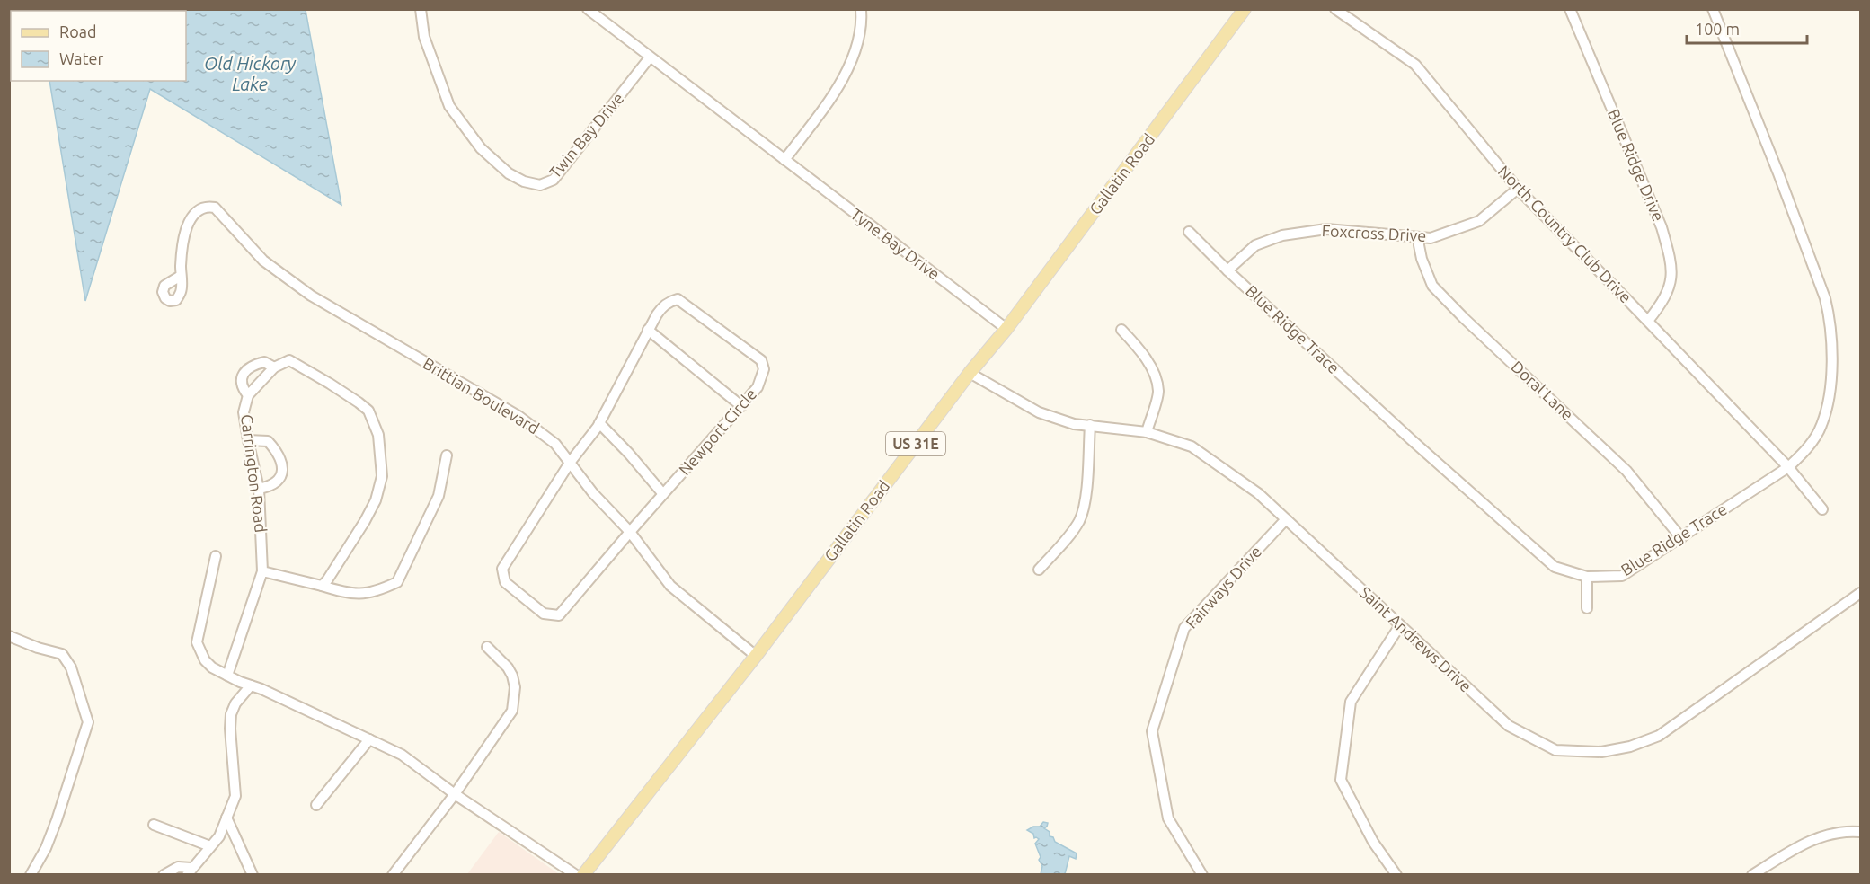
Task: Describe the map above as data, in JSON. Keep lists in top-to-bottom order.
{
  "streets": {
    "main road": ["Gallatin Road", "US 31E"],
    "street": [
      "Twin Bay Drive",
      "Blue Ridge Drive",
      "Foxcross Drive",
      "North Country Club Drive",
      "Tyne Bay Drive",
      "Blue Ridge Trace",
      "Doral Lane",
      "Brittian Boulevard",
      "Newport Circle",
      "Carrington Road",
      "Fairways Drive",
      "Saint Andrews Drive"
    ]
  },
  "crossings": [
    ["Twin Bay Drive", "Tyne Bay Drive"],
    ["Blue Ridge Drive", "North Country Club Drive"],
    ["Gallatin Road", "Tyne Bay Drive"],
    ["Gallatin Road", "Brittian Boulevard"],
    ["Gallatin Road", "Saint Andrews Drive"],
    ["Foxcross Drive", "North Country Club Drive"],
    ["Foxcross Drive", "Blue Ridge Trace"],
    ["Foxcross Drive", "Doral Lane"],
    ["North Country Club Drive", "Blue Ridge Trace"],
    ["Blue Ridge Trace", "Doral Lane"],
    ["Brittian Boulevard", "Newport Circle"],
    ["Fairways Drive", "Saint Andrews Drive"]
  ],
  "water": ["Old Hickory Lake"],
  "legend": ["Road", "Water"],
  "scale_bar": "100 m"
}
